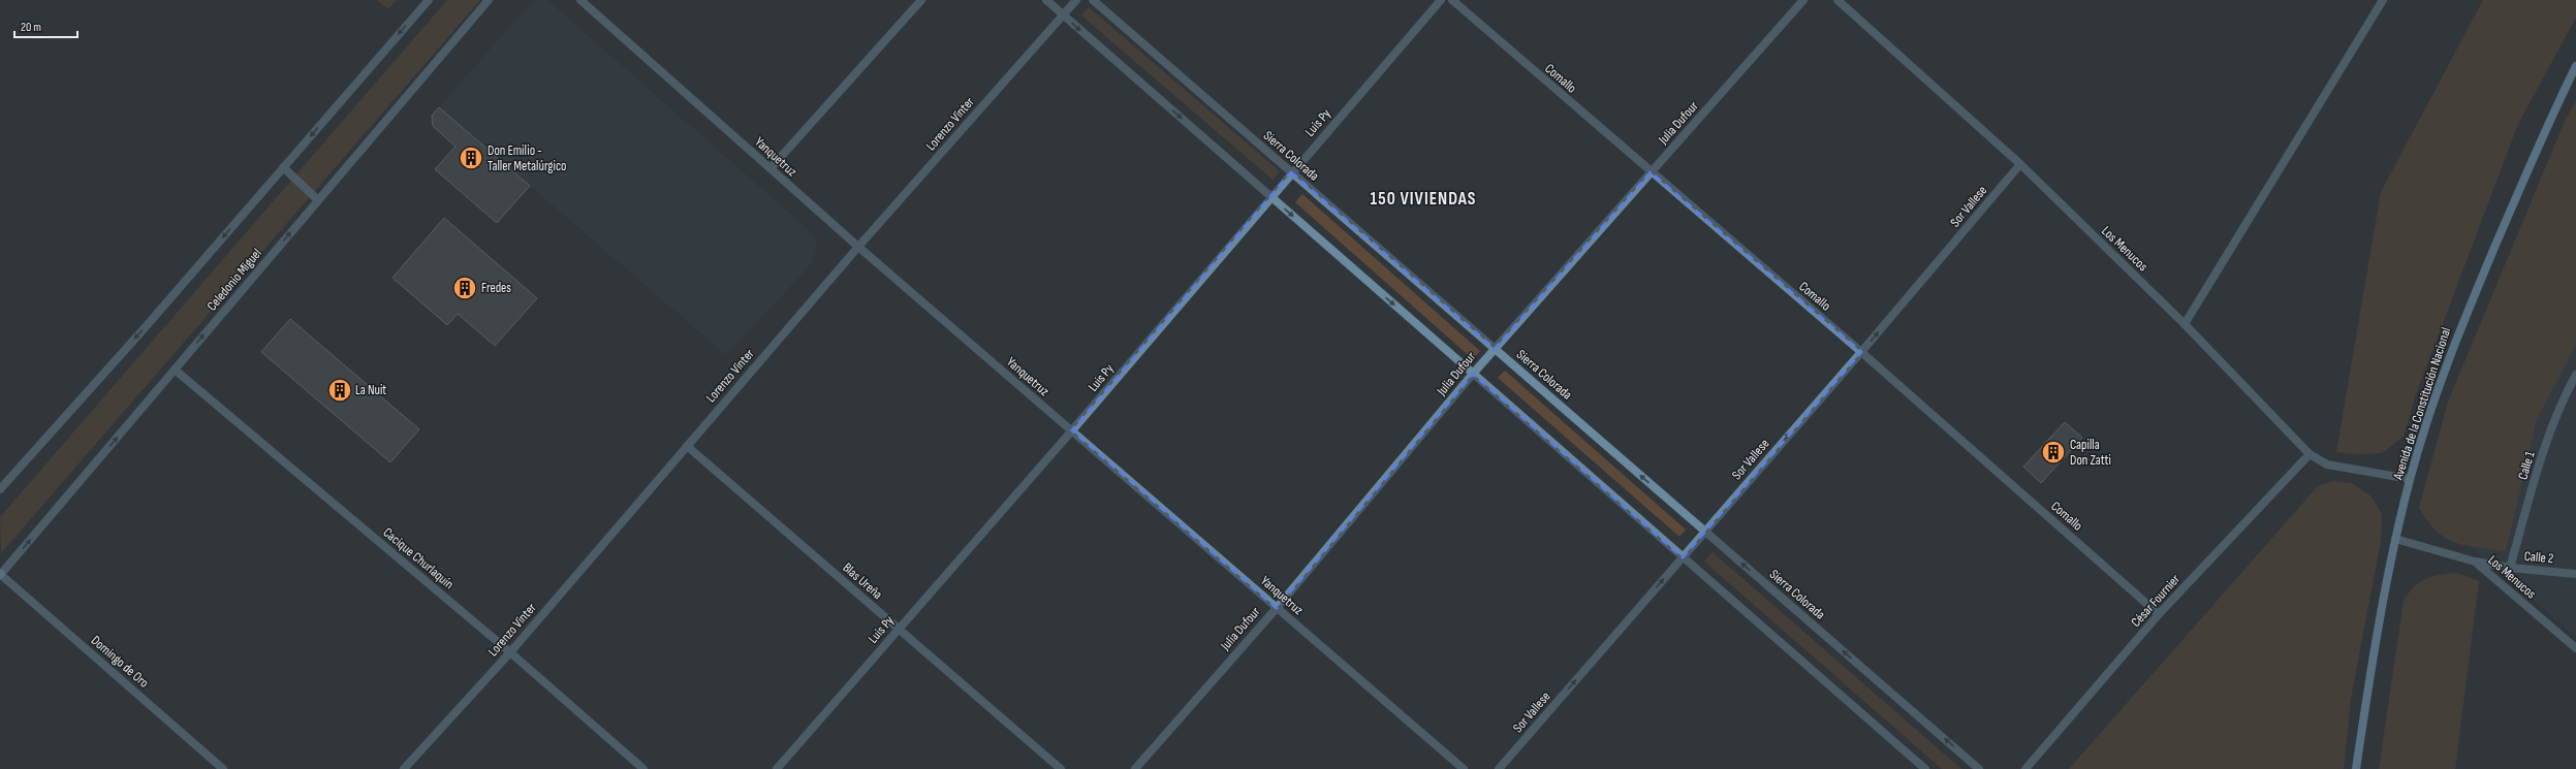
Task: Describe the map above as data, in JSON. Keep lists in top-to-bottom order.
{
  "streets": {
    "main road": ["Avenida de la Constitución Nacional"],
    "street": [
      "Comallo",
      "Luis Py",
      "Julia Dufour",
      "Lorenzo Vinter",
      "Sierra Colorada",
      "Yanquetruz",
      "Sor Vallese",
      "Los Menucos",
      "Celedonio Miguel",
      "Calle 1",
      "Calle 2",
      "Cacique Churlaquín",
      "Blas Ureña",
      "César Fournier",
      "Domingo de Oro"
    ]
  },
  "crossings": [
    ["Comallo", "Julia Dufour"],
    ["Comallo", "Sor Vallese"],
    ["Comallo", "César Fournier"],
    ["Luis Py", "Sierra Colorada"],
    ["Luis Py", "Yanquetruz"],
    ["Luis Py", "Blas Ureña"],
    ["Julia Dufour", "Sierra Colorada"],
    ["Julia Dufour", "Yanquetruz"],
    ["Lorenzo Vinter", "Yanquetruz"],
    ["Lorenzo Vinter", "Cacique Churlaquín"],
    ["Lorenzo Vinter", "Blas Ureña"],
    ["Sierra Colorada", "Sor Vallese"],
    ["Sor Vallese", "Los Menucos"],
    ["Los Menucos", "Avenida de la Constitución Nacional"],
    ["Los Menucos", "Calle 2"],
    ["Los Menucos", "César Fournier"],
    ["Celedonio Miguel", "Cacique Churlaquín"],
    ["Celedonio Miguel", "Domingo de Oro"],
    ["Calle 1", "Calle 2"]
  ],
  "one_way": ["Sor Vallese"],
  "districts": ["150 VIVIENDAS"],
  "places": {
    "building": [
      "Don Emilio - Taller Metalúrgico",
      "Fredes",
      "La Nuit",
      "Capilla Don Zatti"
    ]
  },
  "scale_bar": "20 m"
}
